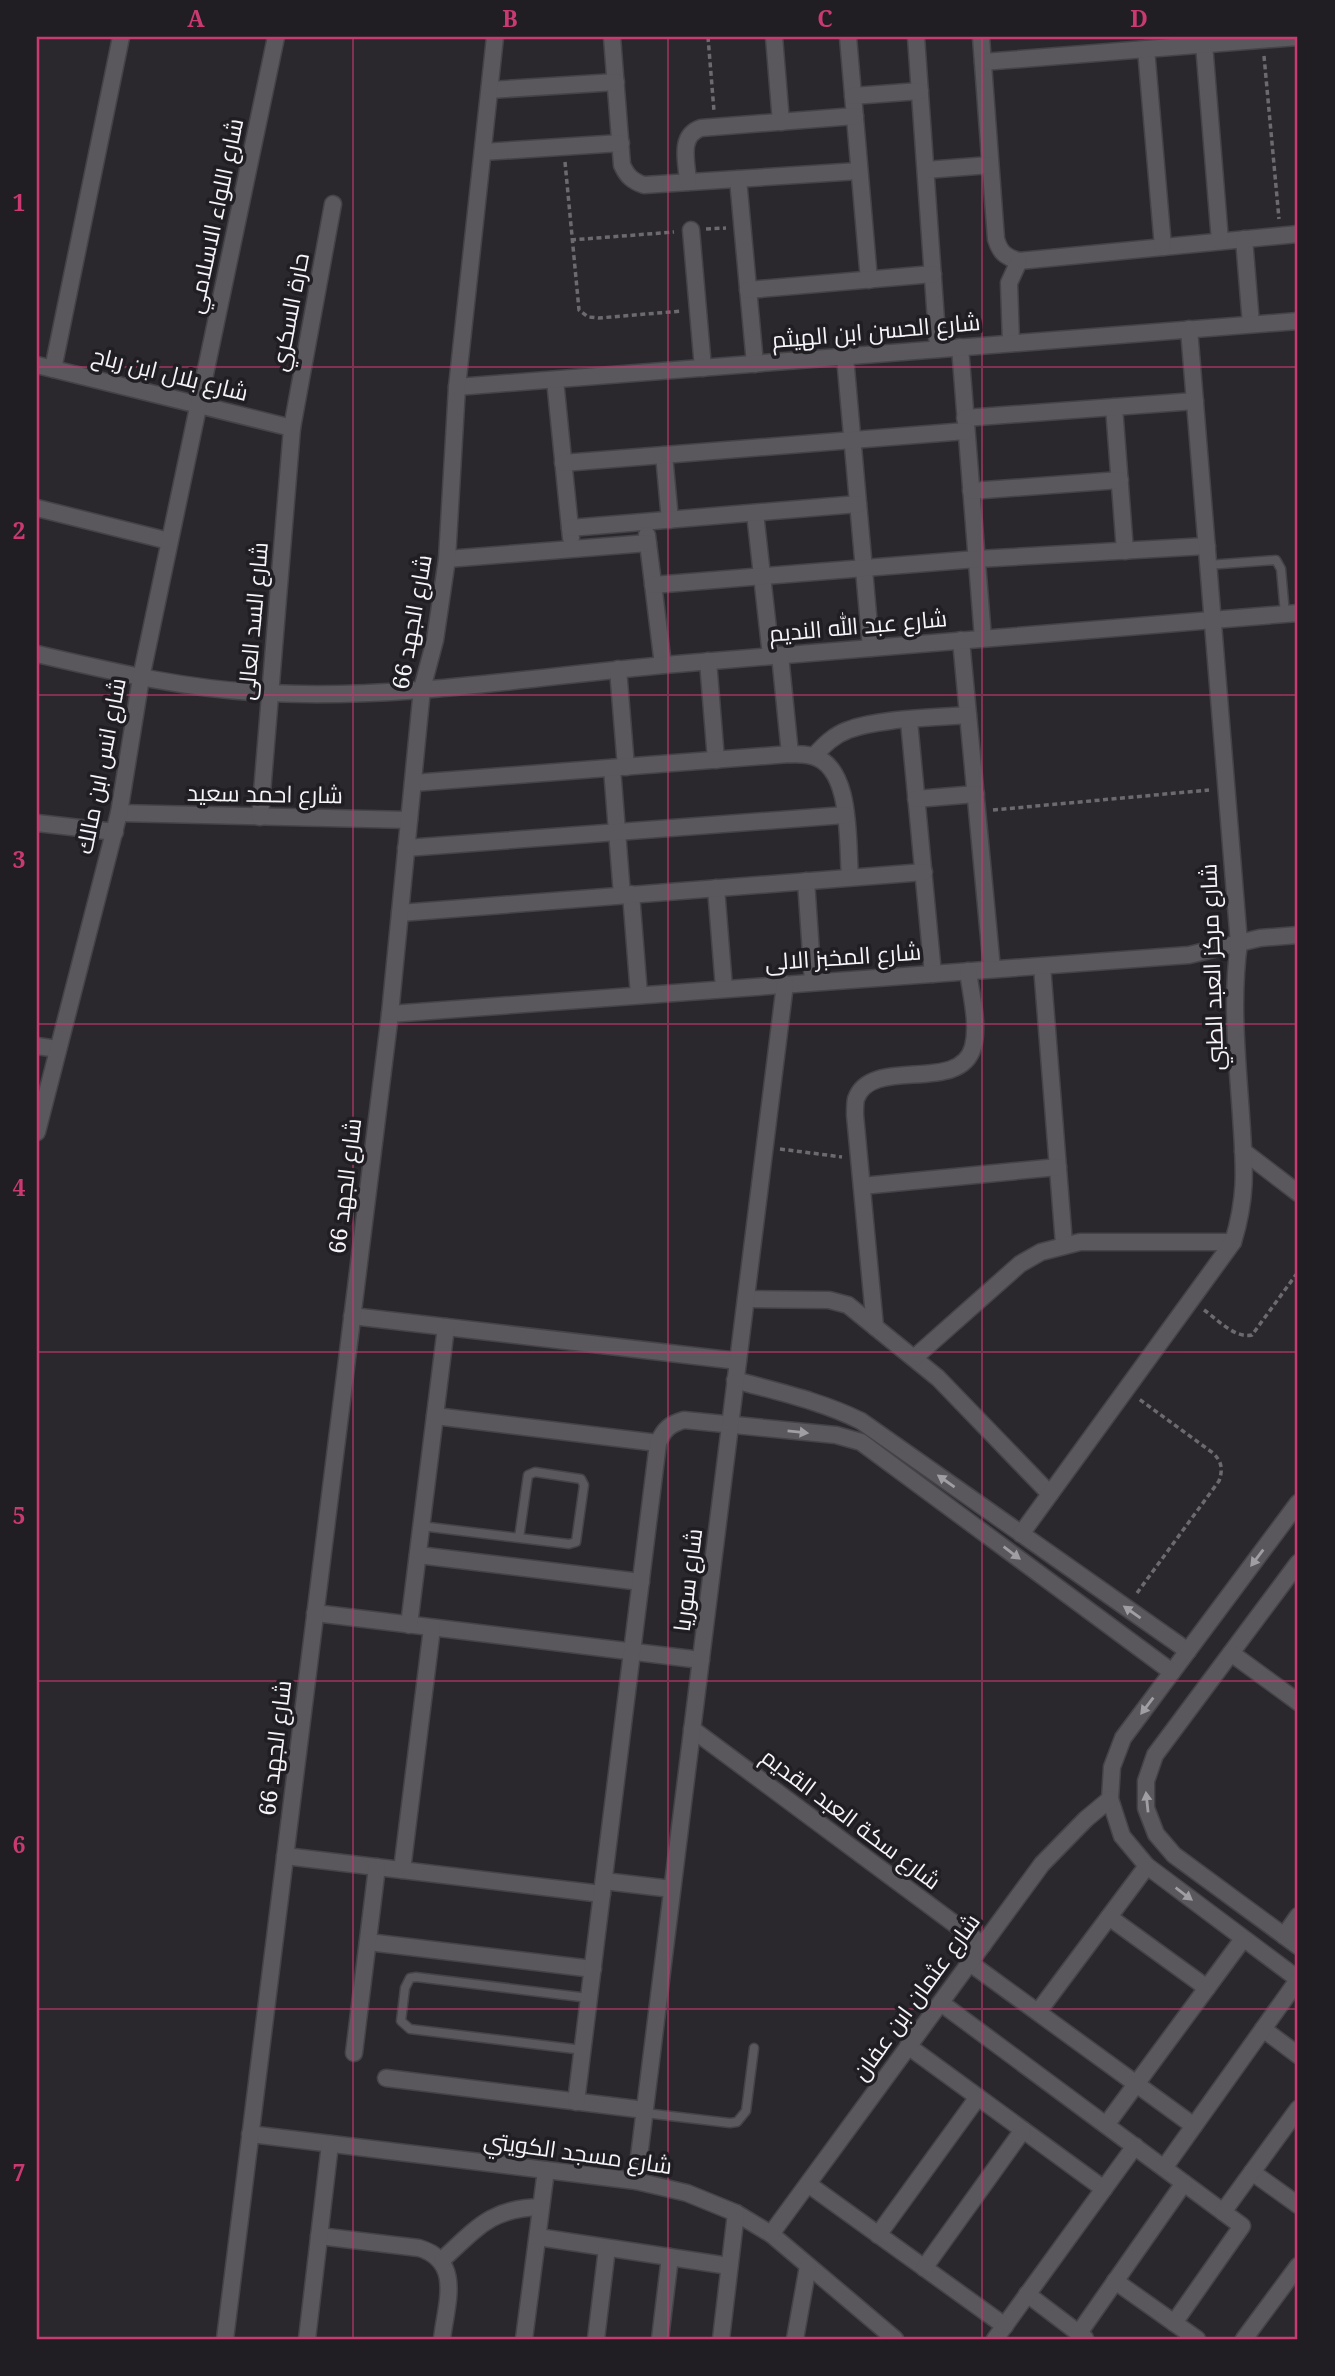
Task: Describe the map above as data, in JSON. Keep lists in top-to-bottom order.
{
  "streets": {
    "street": [
      "شارع اللواء الاسلامي",
      "حارة السكري",
      "شارع الحسن ابن الهيثم",
      "شارع بلال ابن رباح",
      "شارع السد العالى",
      "شارع الجهد 66",
      "شارع عبد الله النديم",
      "شارع انس ابن مالك",
      "شارع احمد سعيد",
      "شارع المخبز الالى",
      "شارع مركز العبد الطبي",
      "شارع سوريا",
      "شارع سكة العبد القديم",
      "شارع عثمان ابن عفان",
      "شارع مسجد الكويتي"
    ]
  },
  "crossings": [
    ["شارع اللواء الاسلامي", "شارع بلال ابن رباح"],
    ["شارع اللواء الاسلامي", "شارع انس ابن مالك"],
    ["حارة السكري", "شارع بلال ابن رباح"],
    ["حارة السكري", "شارع السد العالى"],
    ["شارع الحسن ابن الهيثم", "شارع الجهد 66"],
    ["شارع الحسن ابن الهيثم", "شارع مركز العبد الطبي"],
    ["شارع بلال ابن رباح", "شارع السد العالى"],
    ["شارع بلال ابن رباح", "شارع انس ابن مالك"],
    ["شارع السد العالى", "شارع عبد الله النديم"],
    ["شارع السد العالى", "شارع احمد سعيد"],
    ["شارع الجهد 66", "شارع عبد الله النديم"],
    ["شارع الجهد 66", "شارع احمد سعيد"],
    ["شارع الجهد 66", "شارع المخبز الالى"],
    ["شارع الجهد 66", "شارع مسجد الكويتي"],
    ["شارع عبد الله النديم", "شارع انس ابن مالك"],
    ["شارع عبد الله النديم", "شارع مركز العبد الطبي"],
    ["شارع انس ابن مالك", "شارع احمد سعيد"],
    ["شارع المخبز الالى", "شارع مركز العبد الطبي"],
    ["شارع المخبز الالى", "شارع سوريا"],
    ["شارع سوريا", "شارع سكة العبد القديم"],
    ["شارع سوريا", "شارع مسجد الكويتي"],
    ["شارع سكة العبد القديم", "شارع عثمان ابن عفان"],
    ["شارع عثمان ابن عفان", "شارع مسجد الكويتي"]
  ],
  "grid": {
    "columns": [
      "A",
      "B",
      "C",
      "D"
    ],
    "rows": [
      "1",
      "2",
      "3",
      "4",
      "5",
      "6",
      "7"
    ]
  }
}
